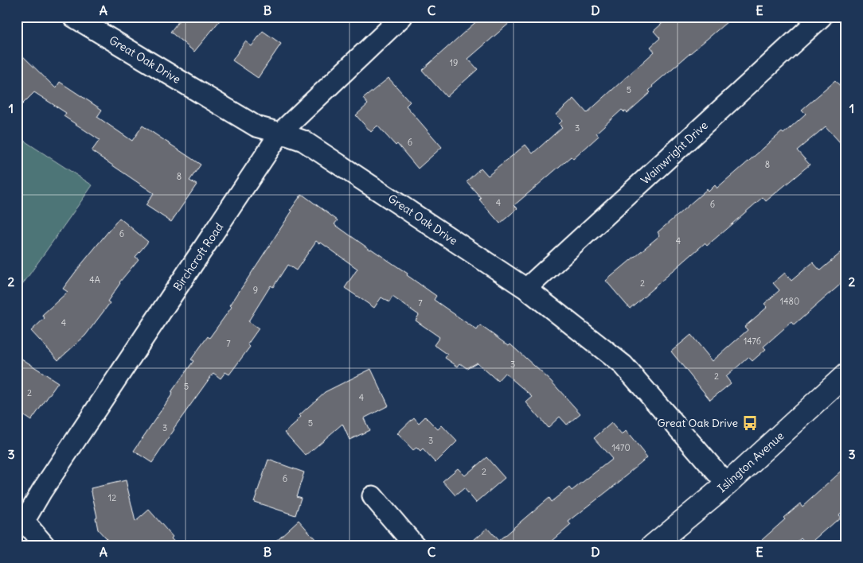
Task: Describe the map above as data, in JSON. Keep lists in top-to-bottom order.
{
  "streets": {
    "main road": ["Islington Avenue"],
    "street": ["Great Oak Drive", "Wainwright Drive", "Birchcroft Road"]
  },
  "crossings": [
    ["Great Oak Drive", "Wainwright Drive"],
    ["Great Oak Drive", "Birchcroft Road"],
    ["Great Oak Drive", "Islington Avenue"]
  ],
  "places": {
    "bus stop": ["Great Oak Drive"]
  },
  "house_numbers": [
    "19",
    "5",
    "3",
    "6",
    "8",
    "8",
    "4",
    "6",
    "6",
    "4",
    "4A",
    "2",
    "9",
    "1480",
    "7",
    "4",
    "1476",
    "7",
    "3",
    "2",
    "5",
    "2",
    "4",
    "5",
    "3",
    "3",
    "1470",
    "2",
    "6",
    "12"
  ],
  "grid": {
    "columns": [
      "A",
      "B",
      "C",
      "D",
      "E"
    ],
    "rows": ["1", "2", "3"]
  }
}
